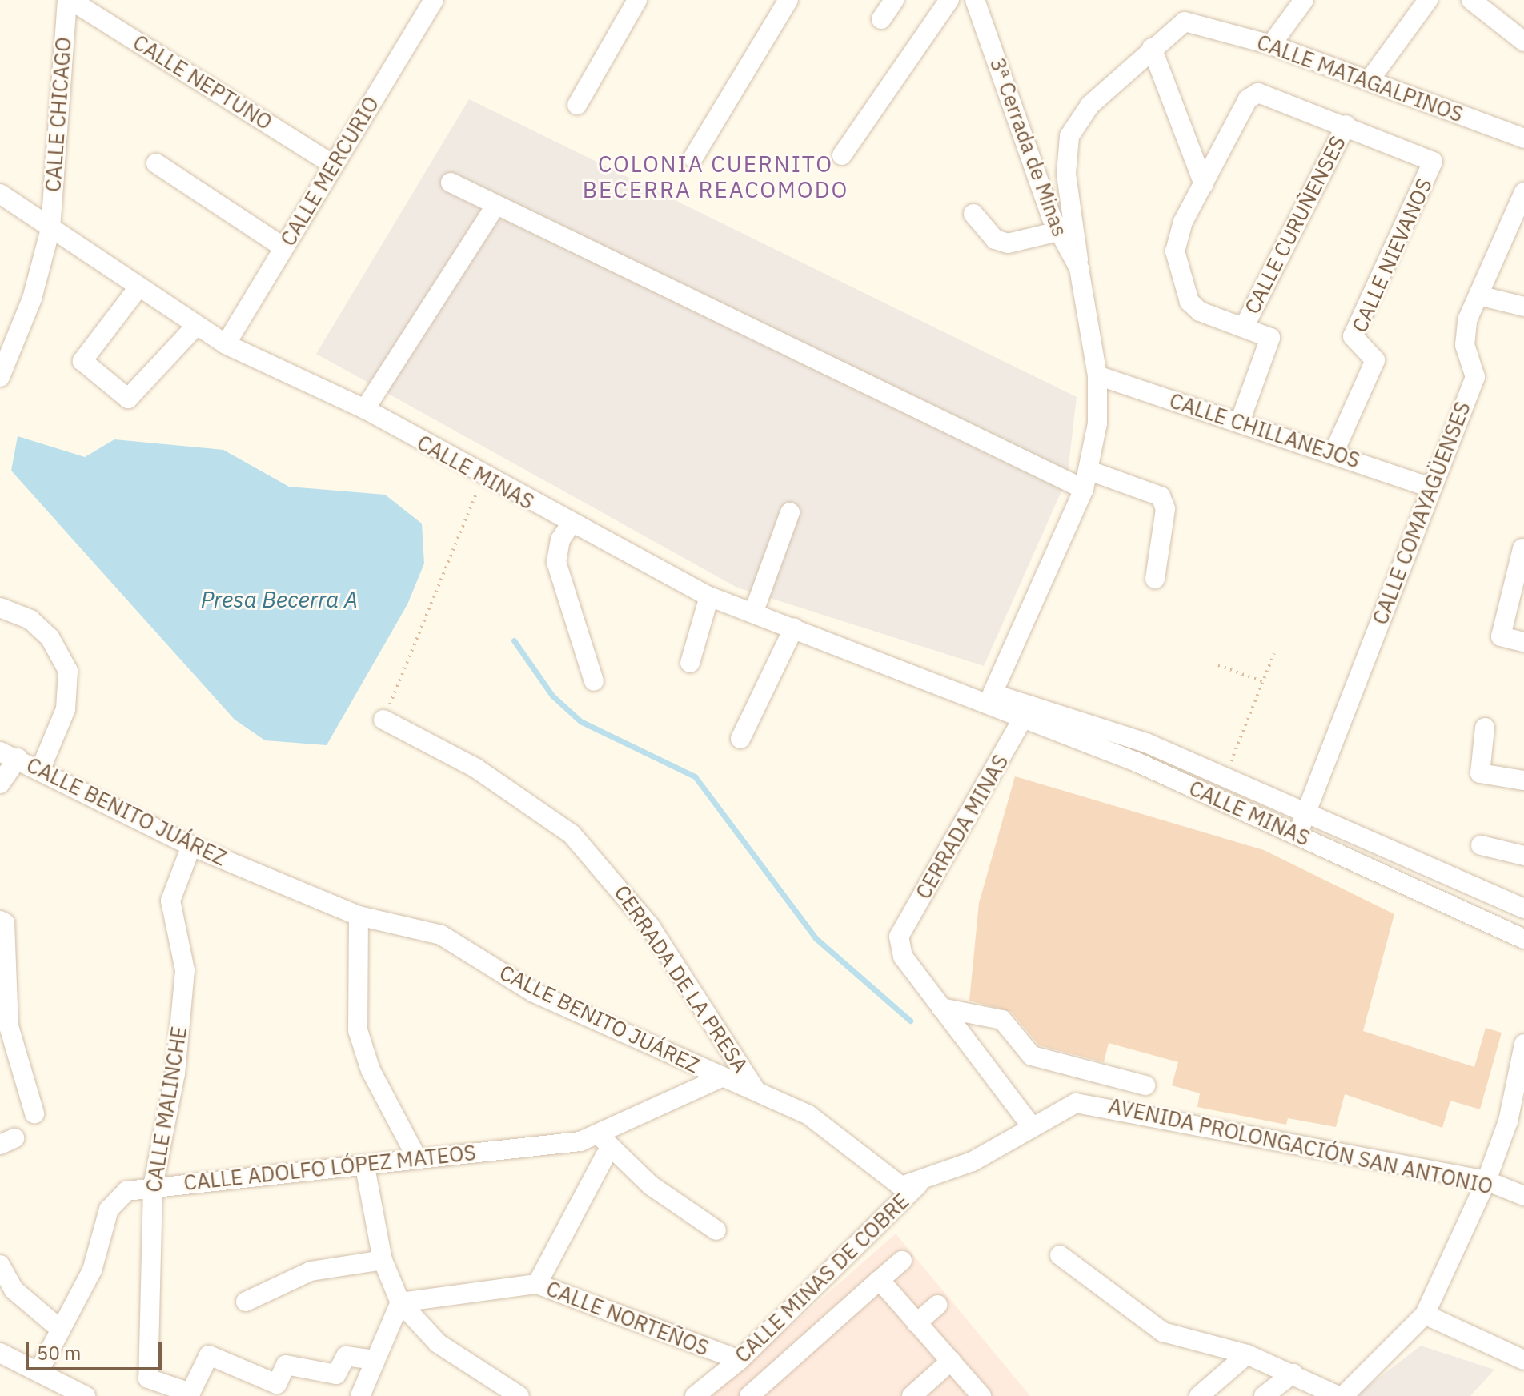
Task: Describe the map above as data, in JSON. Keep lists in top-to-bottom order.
{
  "streets": {
    "street": [
      "CALLE MATAGALPINOS",
      "CALLE NEPTUNO",
      "CALLE CHICAGO",
      "3ª Cerrada de Minas",
      "CALLE MERCURIO",
      "CALLE CURUÑENSES",
      "CALLE NIEVANOS",
      "CALLE CHILLANEJOS",
      "CALLE MINAS",
      "CALLE COMAYAGÜENSES",
      "CALLE BENITO JUÁREZ",
      "CERRADA MINAS",
      "CERRADA DE LA PRESA",
      "CALLE MALINCHE",
      "AVENIDA PROLONGACIÓN SAN ANTONIO",
      "CALLE ADOLFO LÓPEZ MATEOS",
      "CALLE MINAS DE COBRE",
      "CALLE NORTEÑOS"
    ]
  },
  "crossings": [
    ["CALLE NEPTUNO", "CALLE CHICAGO"],
    ["CALLE NEPTUNO", "CALLE MERCURIO"],
    ["CALLE CHICAGO", "CALLE MINAS"],
    ["3ª Cerrada de Minas", "CALLE CHILLANEJOS"],
    ["3ª Cerrada de Minas", "CALLE MINAS"],
    ["CALLE MERCURIO", "CALLE MINAS"],
    ["CALLE CURUÑENSES", "CALLE NIEVANOS"],
    ["CALLE CURUÑENSES", "CALLE CHILLANEJOS"],
    ["CALLE NIEVANOS", "CALLE CHILLANEJOS"],
    ["CALLE CHILLANEJOS", "CALLE COMAYAGÜENSES"],
    ["CALLE MINAS", "CALLE COMAYAGÜENSES"],
    ["CALLE MINAS", "CERRADA MINAS"],
    ["CALLE BENITO JUÁREZ", "CERRADA DE LA PRESA"],
    ["CALLE BENITO JUÁREZ", "CALLE MALINCHE"],
    ["CALLE BENITO JUÁREZ", "CALLE ADOLFO LÓPEZ MATEOS"],
    ["CALLE BENITO JUÁREZ", "CALLE MINAS DE COBRE"],
    ["CALLE MALINCHE", "CALLE ADOLFO LÓPEZ MATEOS"],
    ["CALLE MINAS DE COBRE", "CALLE NORTEÑOS"]
  ],
  "districts": ["COLONIA CUERNITO BECERRA REACOMODO"],
  "water": ["Presa Becerra A"],
  "scale_bar": "50 m"
}
